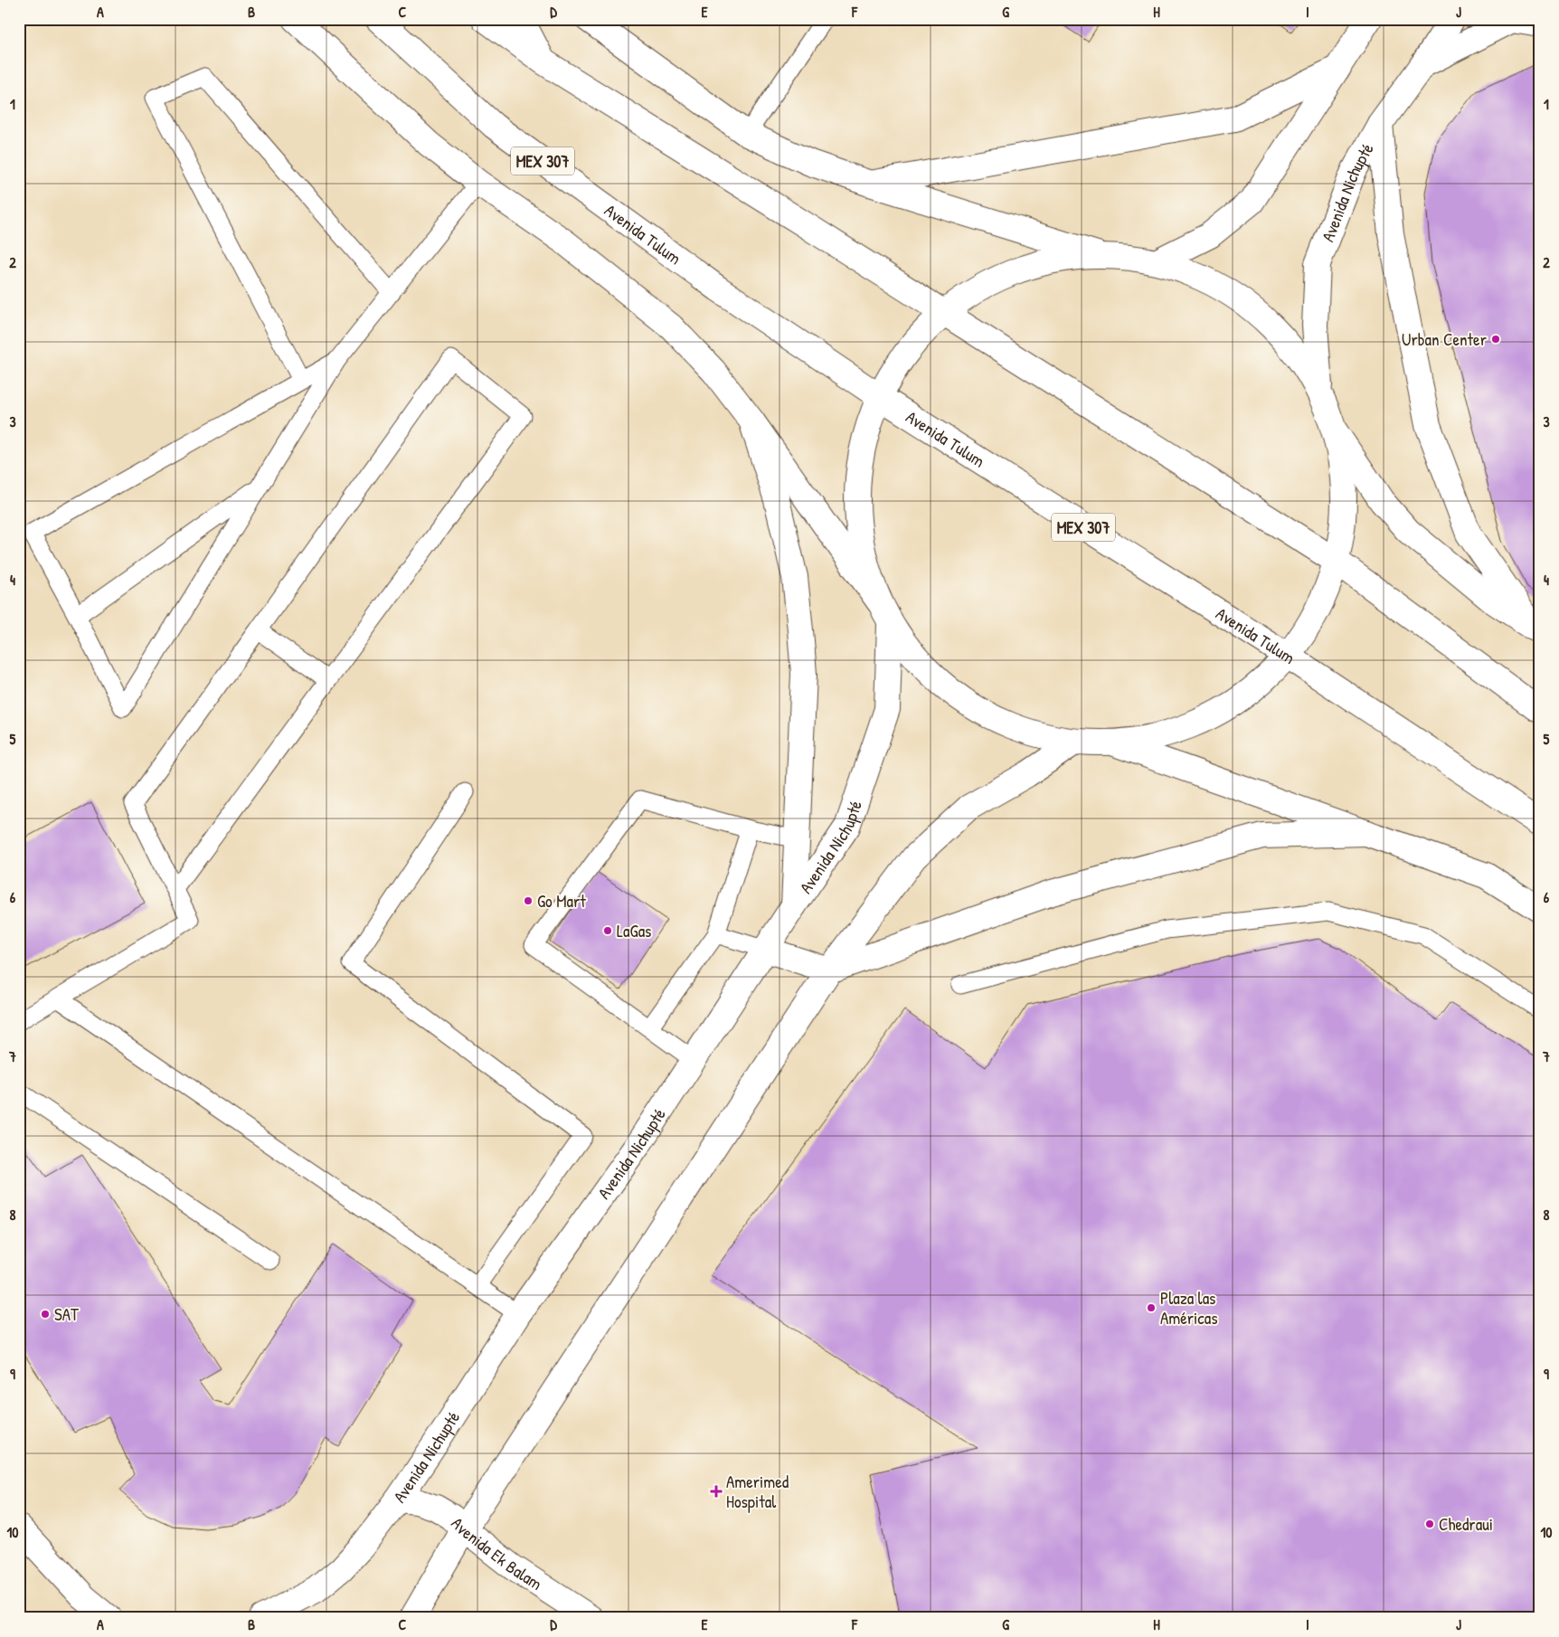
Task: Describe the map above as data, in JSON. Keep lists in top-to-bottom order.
{
  "streets": {
    "main road": [
      "MEX 307",
      "Avenida Nichupté",
      "Avenida Tulum",
      "Avenida Ek Balam"
    ]
  },
  "crossings": [
    ["Avenida Nichupté", "Avenida Ek Balam"]
  ],
  "places": {
    "other": [
      "Urban Center",
      "Go Mart",
      "LaGas",
      "Plaza las Américas",
      "SAT",
      "Chedraui"
    ],
    "health": ["Amerimed Hospital"]
  },
  "grid": {
    "columns": [
      "A",
      "B",
      "C",
      "D",
      "E",
      "F",
      "G",
      "H",
      "I",
      "J"
    ],
    "rows": [
      "1",
      "2",
      "3",
      "4",
      "5",
      "6",
      "7",
      "8",
      "9",
      "10"
    ]
  }
}
